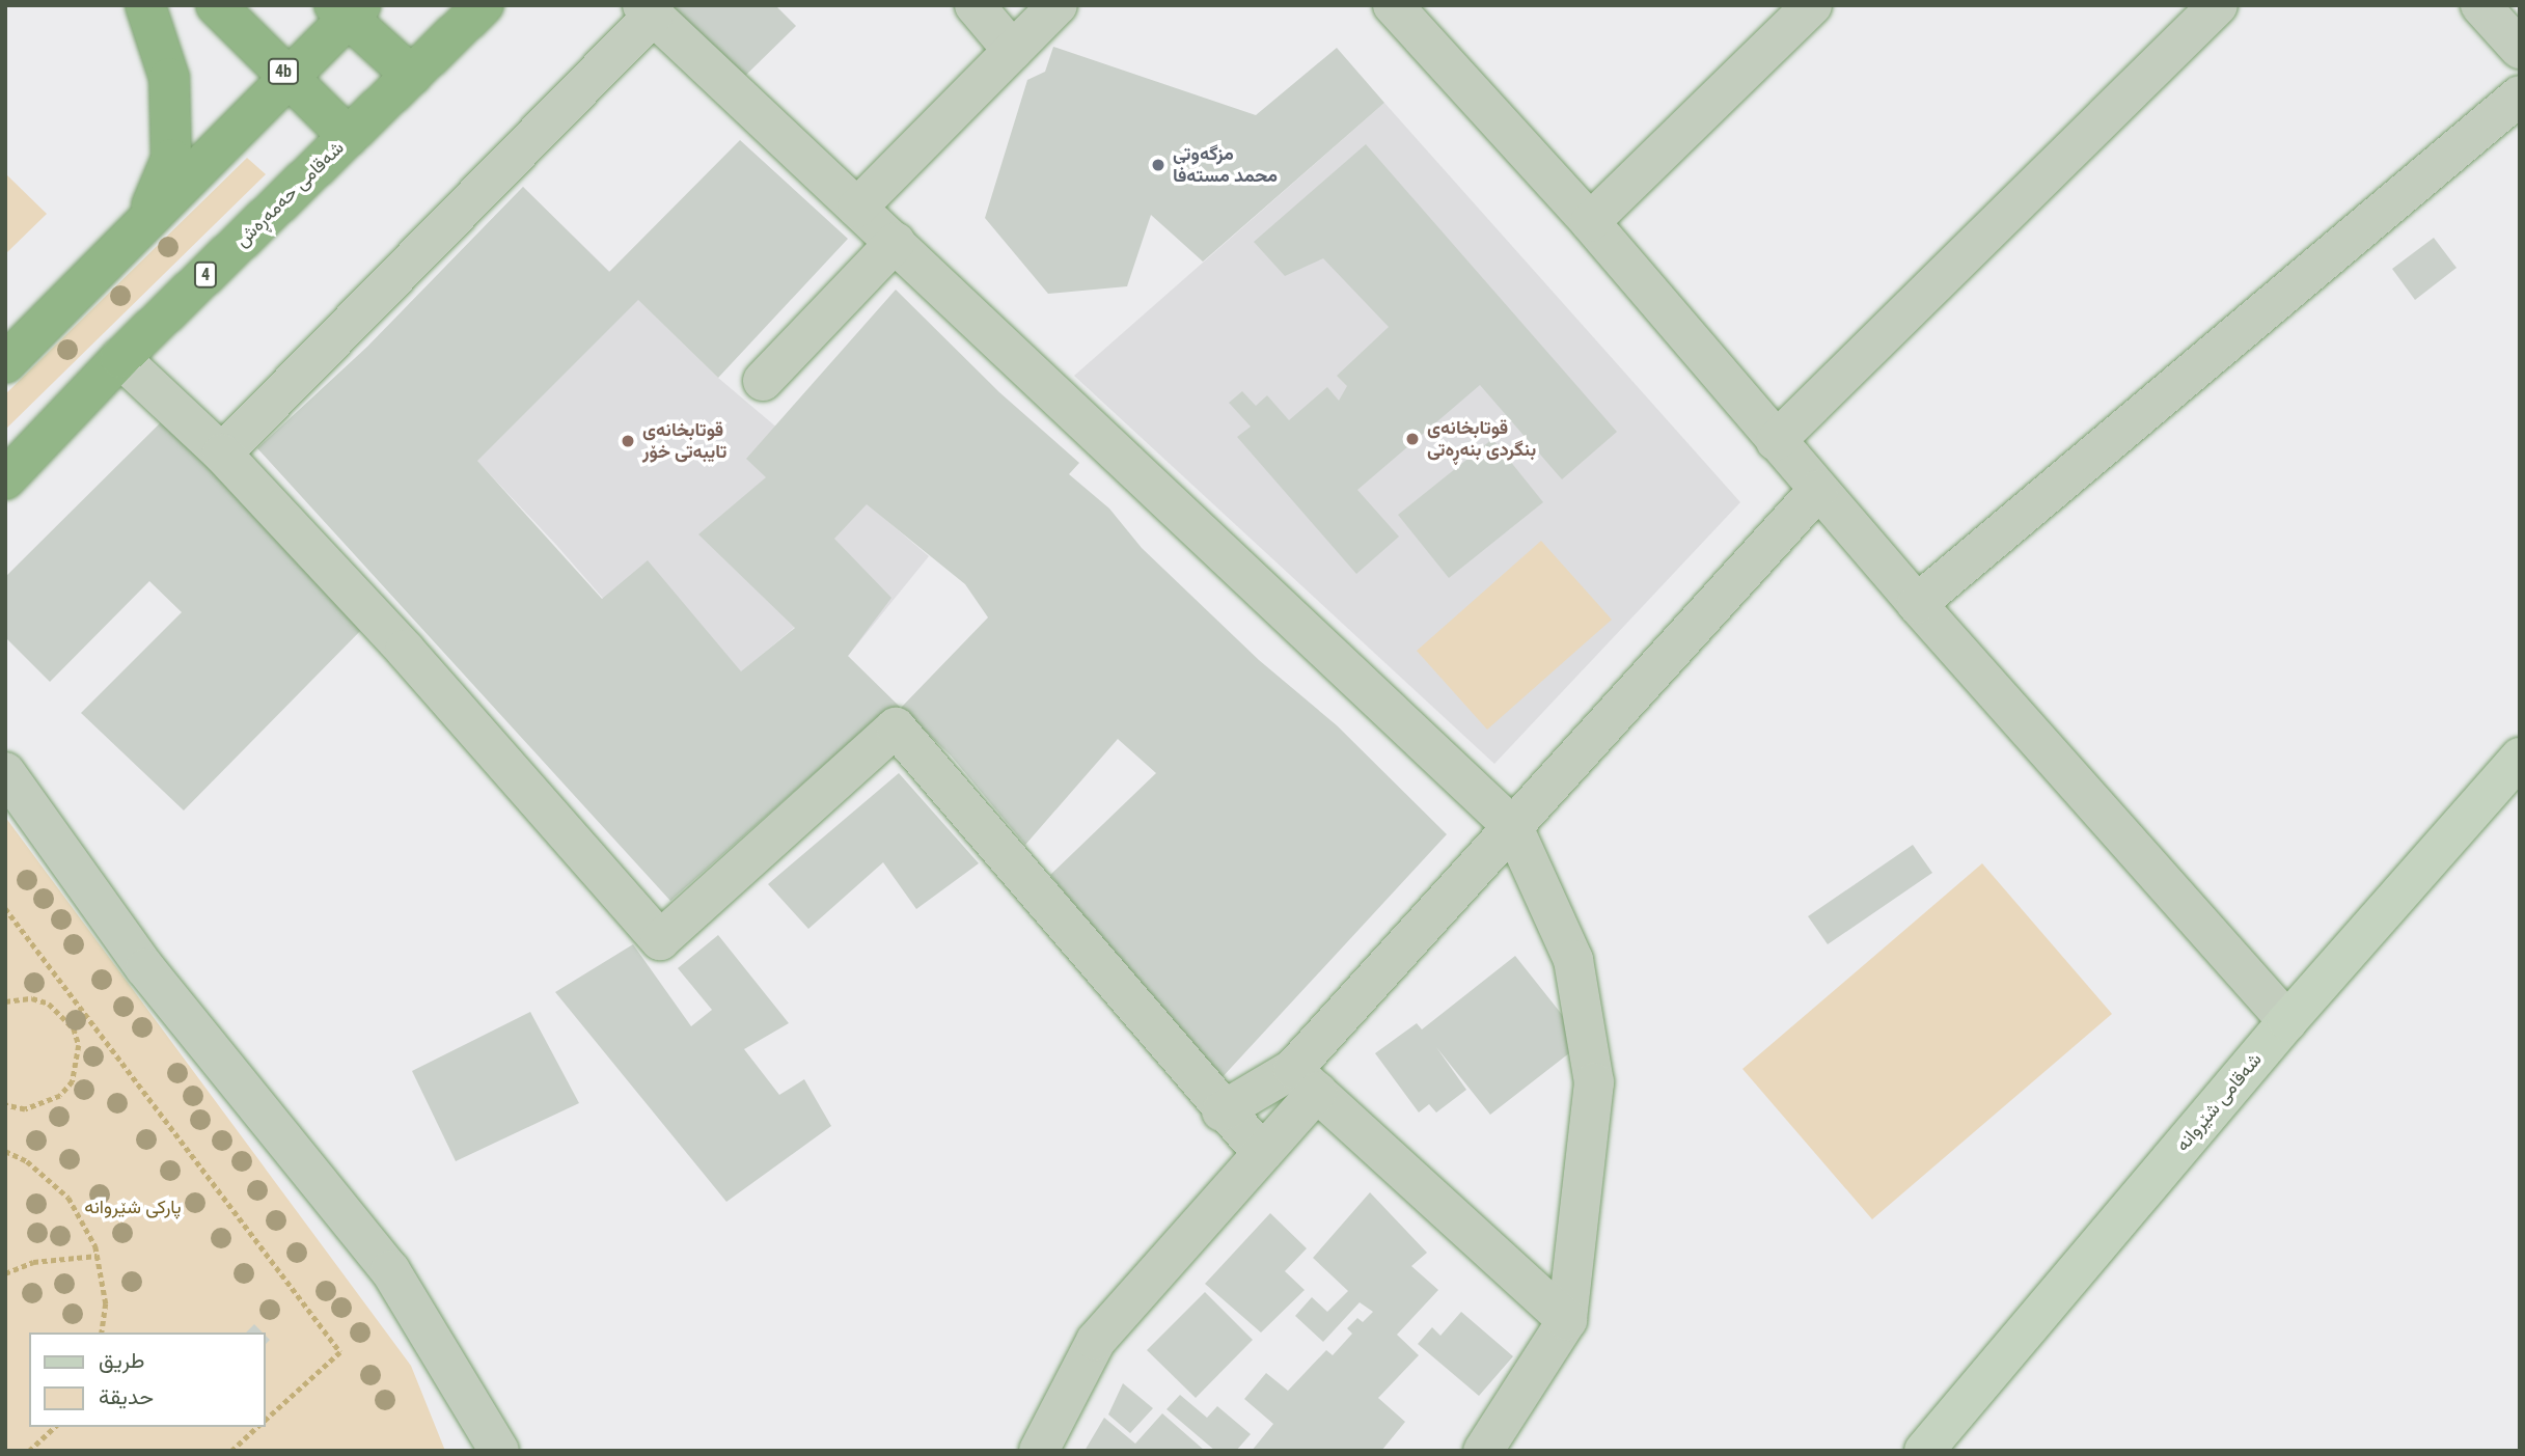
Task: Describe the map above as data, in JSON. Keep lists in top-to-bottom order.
{
  "streets": {
    "highway": ["4b", "شەقامی حەمەڕەش", "4"],
    "street": ["شەقامی شێروانە"]
  },
  "crossings": [
    ["4b", "شەقامی حەمەڕەش"]
  ],
  "parks": ["پارکی شێروانە"],
  "places": ["مزگەوتی محمد مستەفا", "قوتابخانەی بنگردی بنەڕەتی", "قوتابخانەی تایبەتی خۆر"],
  "legend": ["طريق", "حديقة"]
}
